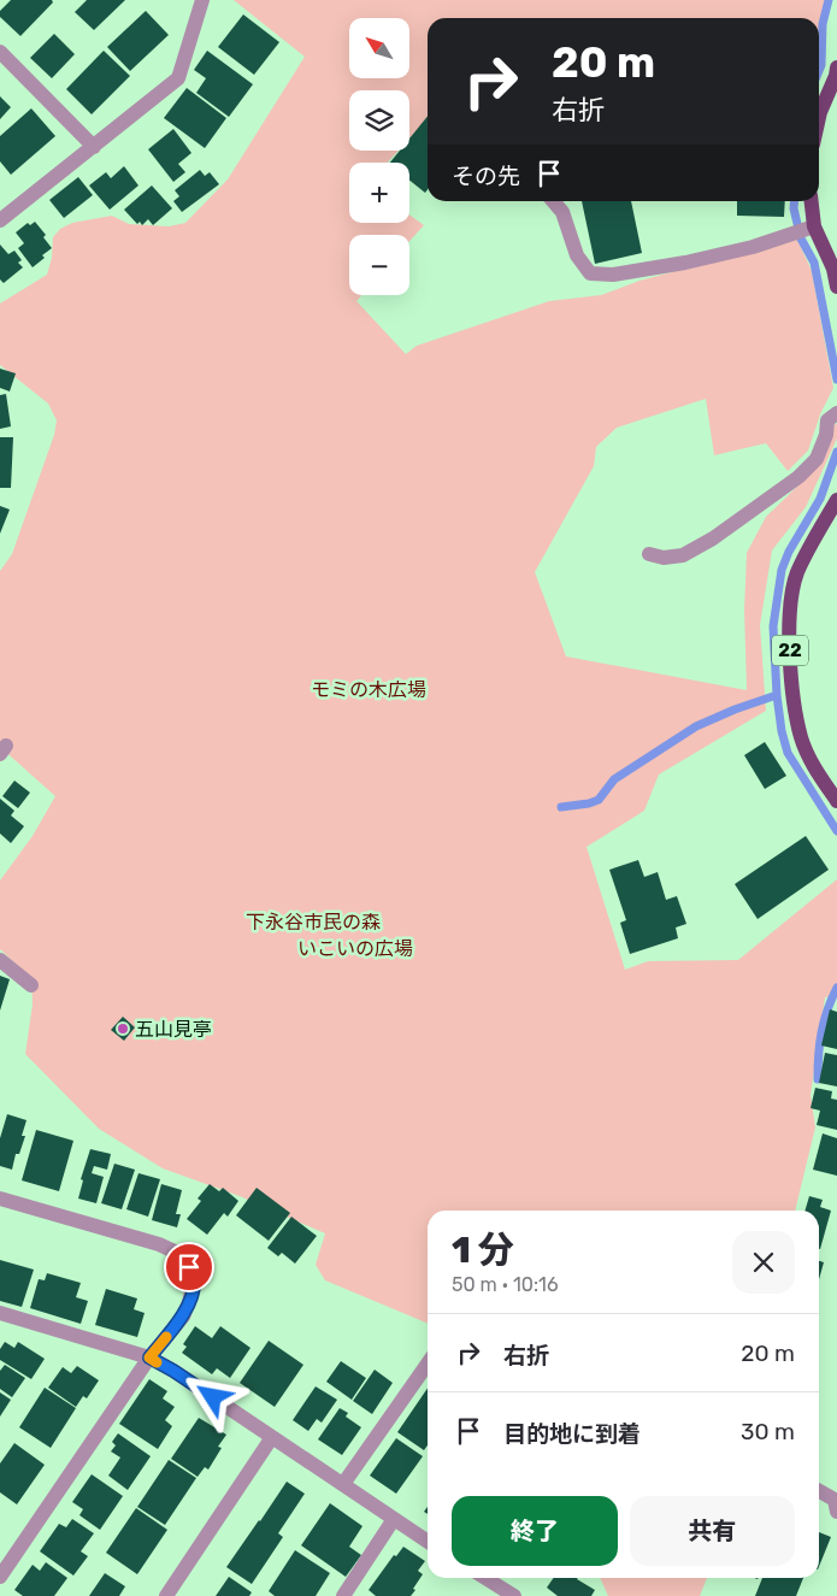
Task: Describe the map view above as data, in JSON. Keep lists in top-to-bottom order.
{
  "streets": {
    "main road": ["22"]
  },
  "parks": ["モミの木広場", "下永谷市民の森", "いこいの広場"],
  "places": ["五山見亭"],
  "north": "top left",
  "page": {
    "map_buttons": ["+", "−"],
    "turn": ["20 m", "右折"],
    "then": "その先",
    "heading": ["1 分", "50 m · 10:16"],
    "list": [
      {
        "name": "右折",
        "value": "20 m"
      },
      {
        "name": "目的地に到着",
        "value": "30 m"
      }
    ],
    "buttons": ["終了", "共有"]
  }
}
